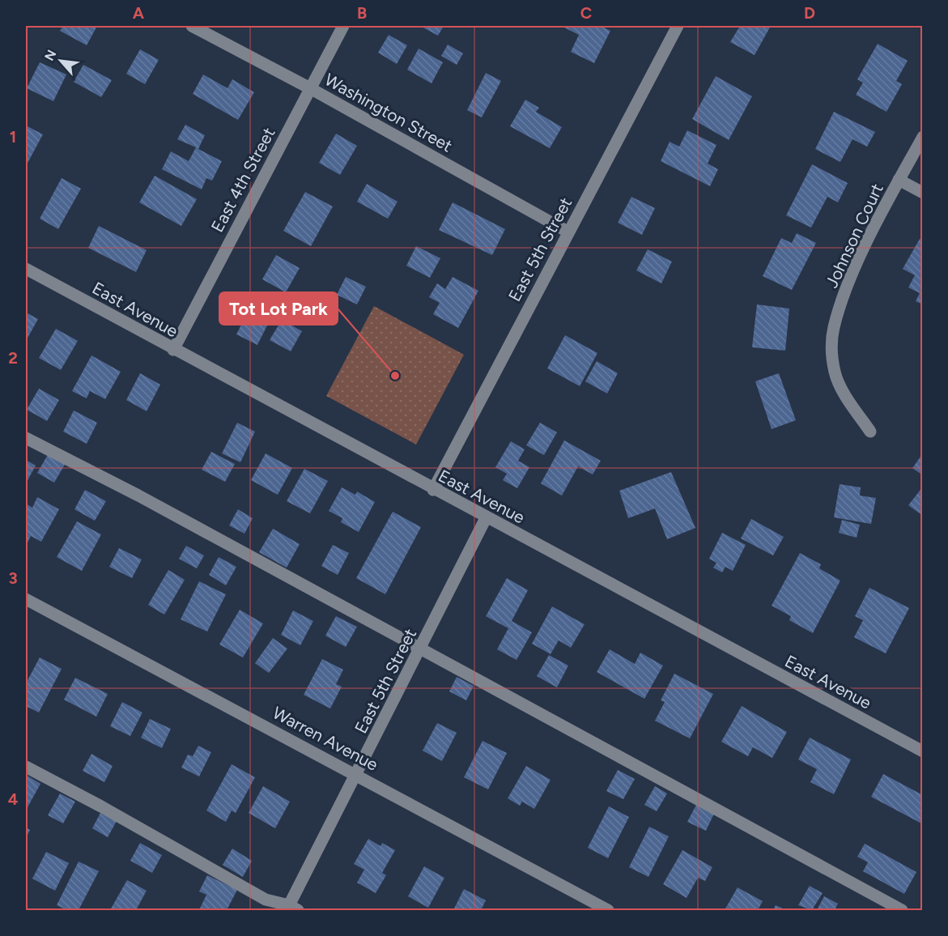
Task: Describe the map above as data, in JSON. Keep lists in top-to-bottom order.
{
  "streets": {
    "street": [
      "Washington Street",
      "East 4th Street",
      "Johnson Court",
      "East 5th Street",
      "East Avenue",
      "Warren Avenue"
    ]
  },
  "crossings": [
    ["Washington Street", "East 4th Street"],
    ["Washington Street", "East 5th Street"],
    ["East 4th Street", "East Avenue"],
    ["East 5th Street", "East Avenue"],
    ["East 5th Street", "Warren Avenue"]
  ],
  "places": ["Tot Lot Park"],
  "north": "top left",
  "grid": {
    "columns": [
      "A",
      "B",
      "C",
      "D"
    ],
    "rows": [
      "1",
      "2",
      "3",
      "4"
    ]
  }
}
